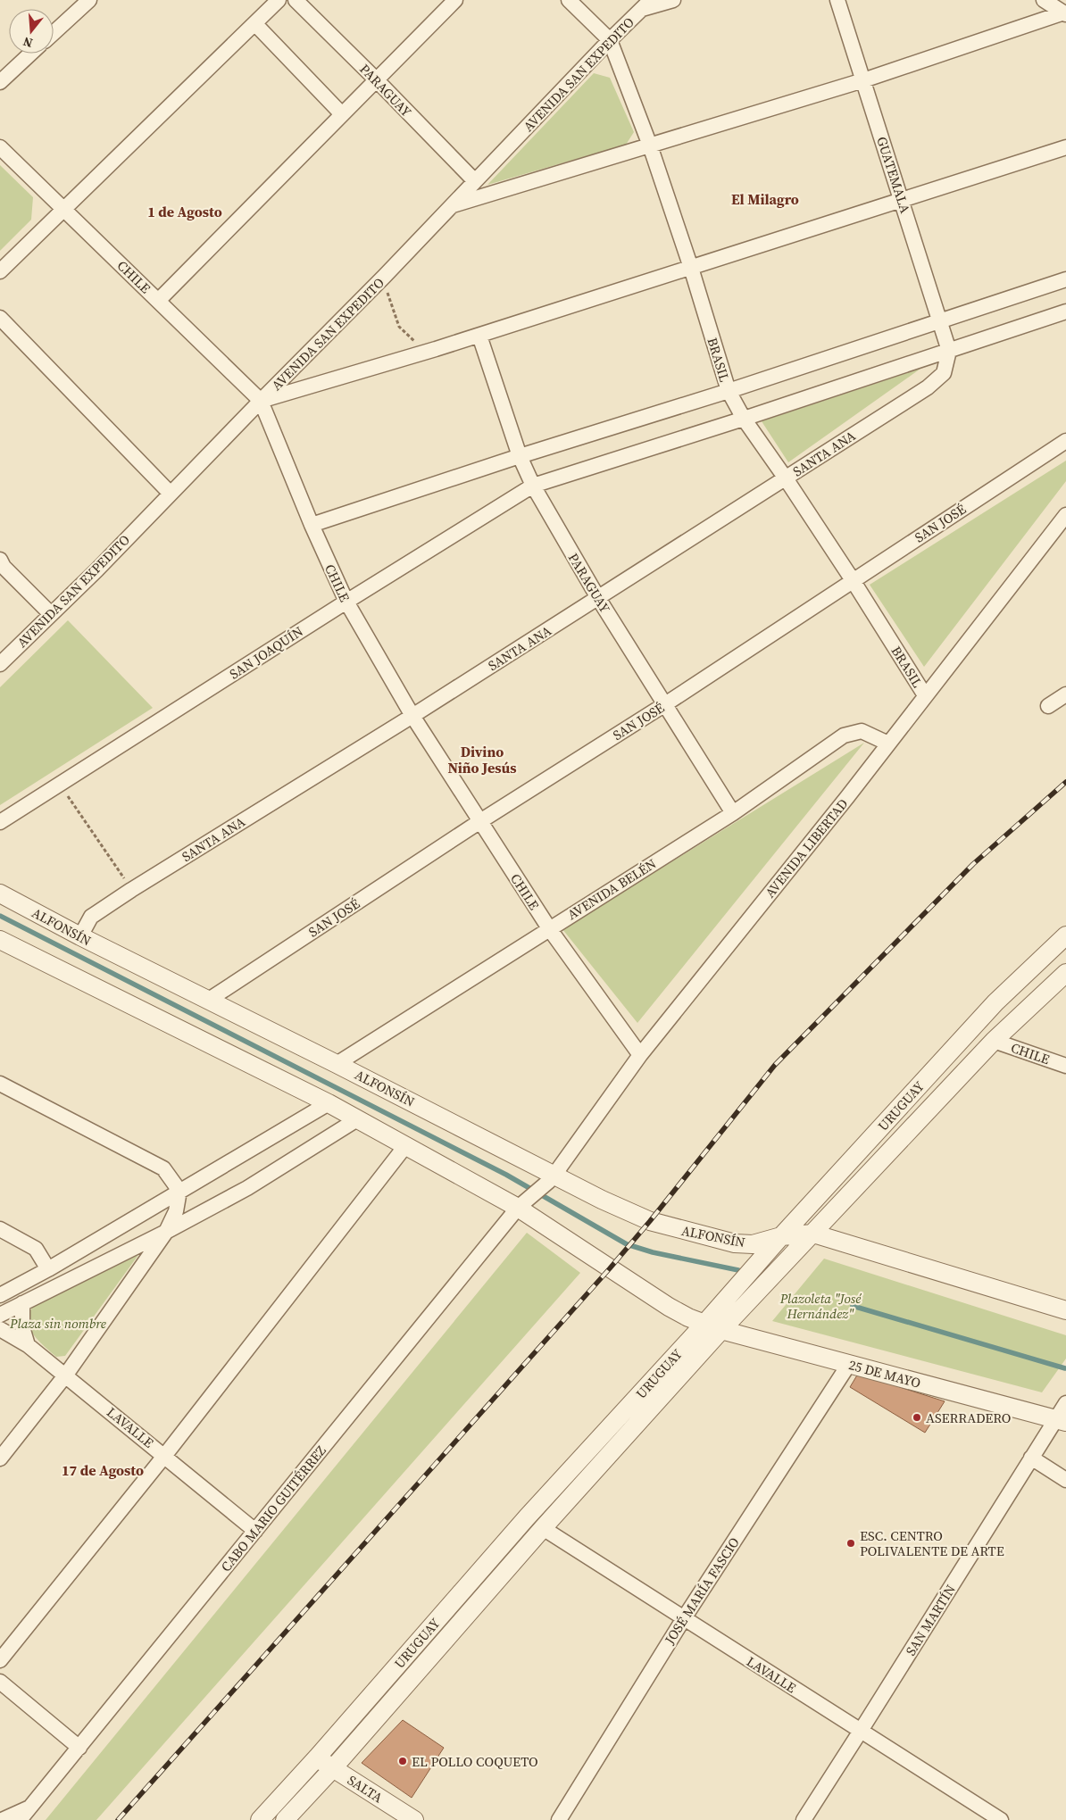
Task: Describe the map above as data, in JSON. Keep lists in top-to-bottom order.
{
  "streets": {
    "street": [
      "AVENIDA SAN EXPEDITO",
      "PARAGUAY",
      "GUATEMALA",
      "CHILE",
      "BRASIL",
      "SANTA ANA",
      "SAN JOSÉ",
      "SAN JOAQUÍN",
      "AVENIDA LIBERTAD",
      "AVENIDA BELÉN",
      "ALFONSÍN",
      "URUGUAY",
      "25 DE MAYO",
      "LAVALLE",
      "CABO MARIO GUITÉRREZ",
      "JOSÉ MARÍA FASCIO",
      "SAN MARTÍN",
      "SALTA"
    ]
  },
  "crossings": [
    ["AVENIDA SAN EXPEDITO", "PARAGUAY"],
    ["AVENIDA SAN EXPEDITO", "CHILE"],
    ["AVENIDA SAN EXPEDITO", "BRASIL"],
    ["PARAGUAY", "SANTA ANA"],
    ["PARAGUAY", "SAN JOSÉ"],
    ["PARAGUAY", "SAN JOAQUÍN"],
    ["PARAGUAY", "AVENIDA BELÉN"],
    ["GUATEMALA", "SANTA ANA"],
    ["GUATEMALA", "SAN JOAQUÍN"],
    ["CHILE", "SANTA ANA"],
    ["CHILE", "SAN JOSÉ"],
    ["CHILE", "SAN JOAQUÍN"],
    ["CHILE", "AVENIDA LIBERTAD"],
    ["CHILE", "AVENIDA BELÉN"],
    ["CHILE", "URUGUAY"],
    ["BRASIL", "SANTA ANA"],
    ["BRASIL", "SAN JOSÉ"],
    ["BRASIL", "SAN JOAQUÍN"],
    ["BRASIL", "AVENIDA LIBERTAD"],
    ["SANTA ANA", "SAN JOAQUÍN"],
    ["SANTA ANA", "ALFONSÍN"],
    ["SAN JOSÉ", "ALFONSÍN"],
    ["AVENIDA LIBERTAD", "AVENIDA BELÉN"],
    ["AVENIDA LIBERTAD", "ALFONSÍN"],
    ["AVENIDA LIBERTAD", "CABO MARIO GUITÉRREZ"],
    ["AVENIDA BELÉN", "ALFONSÍN"],
    ["ALFONSÍN", "URUGUAY"],
    ["ALFONSÍN", "CABO MARIO GUITÉRREZ"],
    ["URUGUAY", "25 DE MAYO"],
    ["URUGUAY", "LAVALLE"],
    ["URUGUAY", "SALTA"],
    ["25 DE MAYO", "JOSÉ MARÍA FASCIO"],
    ["25 DE MAYO", "SAN MARTÍN"],
    ["LAVALLE", "CABO MARIO GUITÉRREZ"],
    ["LAVALLE", "JOSÉ MARÍA FASCIO"],
    ["LAVALLE", "SAN MARTÍN"]
  ],
  "districts": [
    "El Milagro",
    "1 de Agosto",
    "Divino Niño Jesús",
    "17 de Agosto"
  ],
  "parks": ["Plazoleta \"José Hernández\"", "Plaza sin nombre"],
  "places": ["ASERRADERO", "ESC. CENTRO POLIVALENTE DE ARTE", "EL POLLO COQUETO"],
  "north": "bottom"
}
